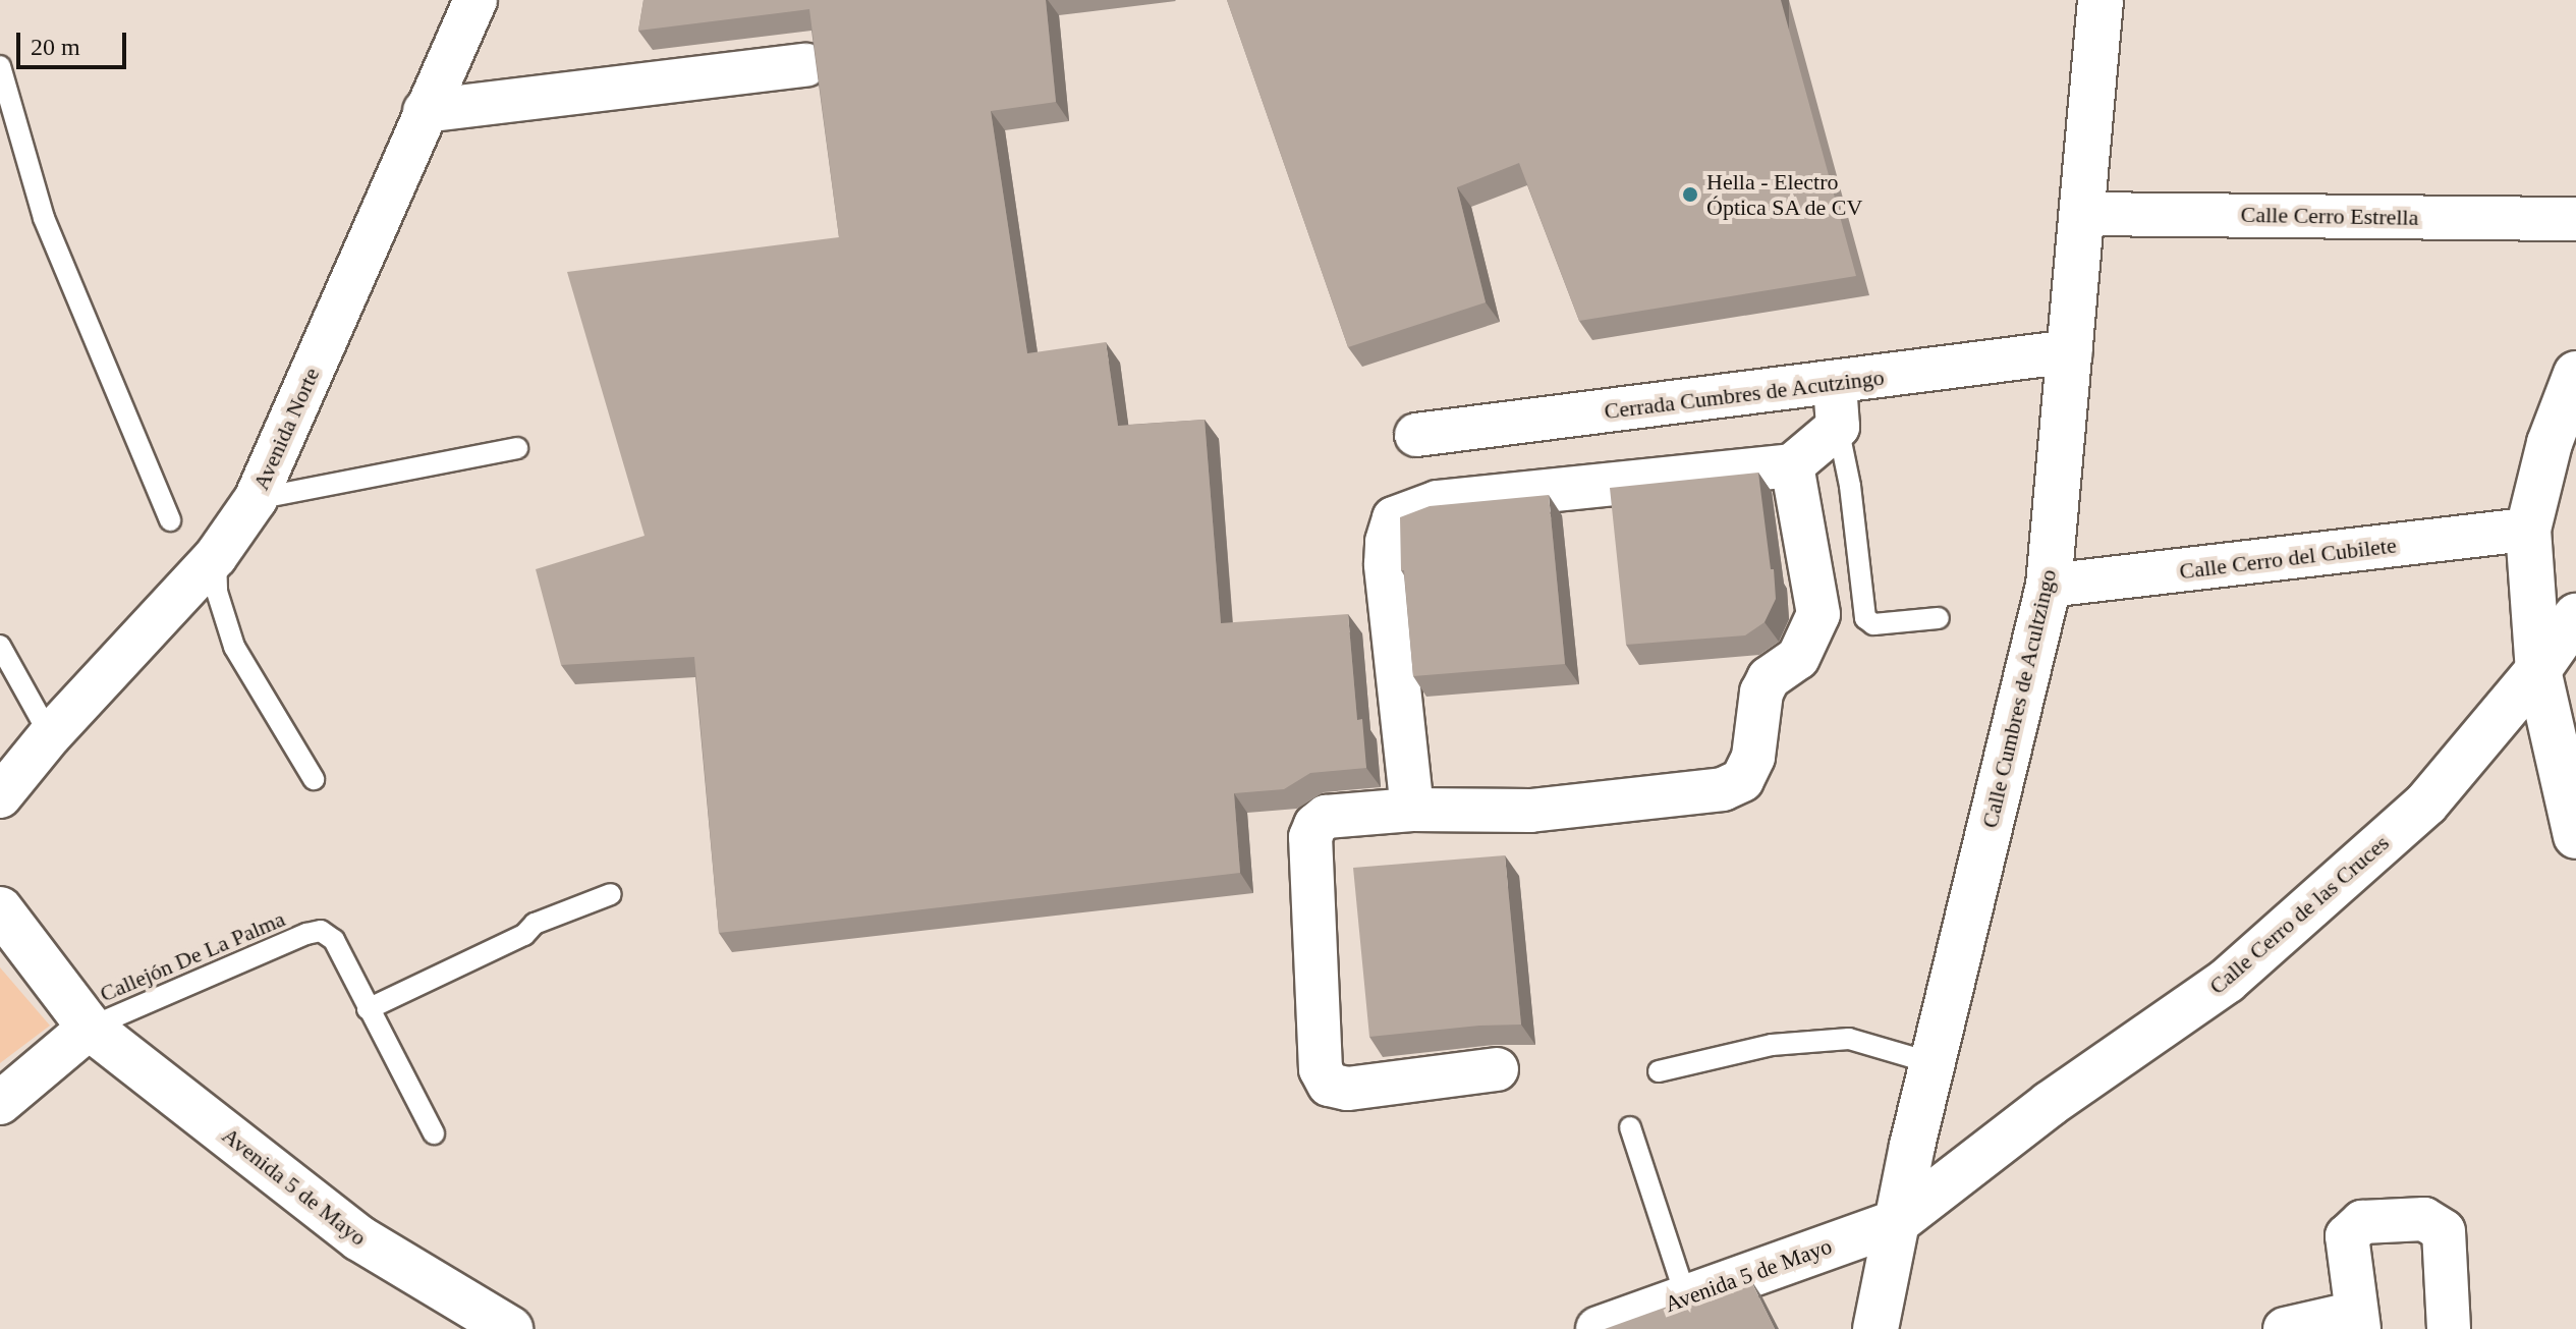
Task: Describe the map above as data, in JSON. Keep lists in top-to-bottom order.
{
  "streets": {
    "street": [
      "Calle Cerro Estrella",
      "Cerrada Cumbres de Acutzingo",
      "Avenida Norte",
      "Calle Cerro del Cubilete",
      "Calle Cumbres de Acultzingo",
      "Calle Cerro de las Cruces",
      "Avenida 5 de Mayo"
    ],
    "lane": ["Callejón De La Palma"]
  },
  "crossings": [
    ["Calle Cerro Estrella", "Calle Cumbres de Acultzingo"],
    ["Cerrada Cumbres de Acutzingo", "Calle Cumbres de Acultzingo"],
    ["Calle Cerro del Cubilete", "Calle Cumbres de Acultzingo"],
    ["Calle Cumbres de Acultzingo", "Calle Cerro de las Cruces"],
    ["Calle Cumbres de Acultzingo", "Avenida 5 de Mayo"],
    ["Calle Cerro de las Cruces", "Avenida 5 de Mayo"],
    ["Callejón De La Palma", "Avenida 5 de Mayo"]
  ],
  "places": ["Hella - Electro Óptica SA de CV"],
  "scale_bar": "20 m"
}
